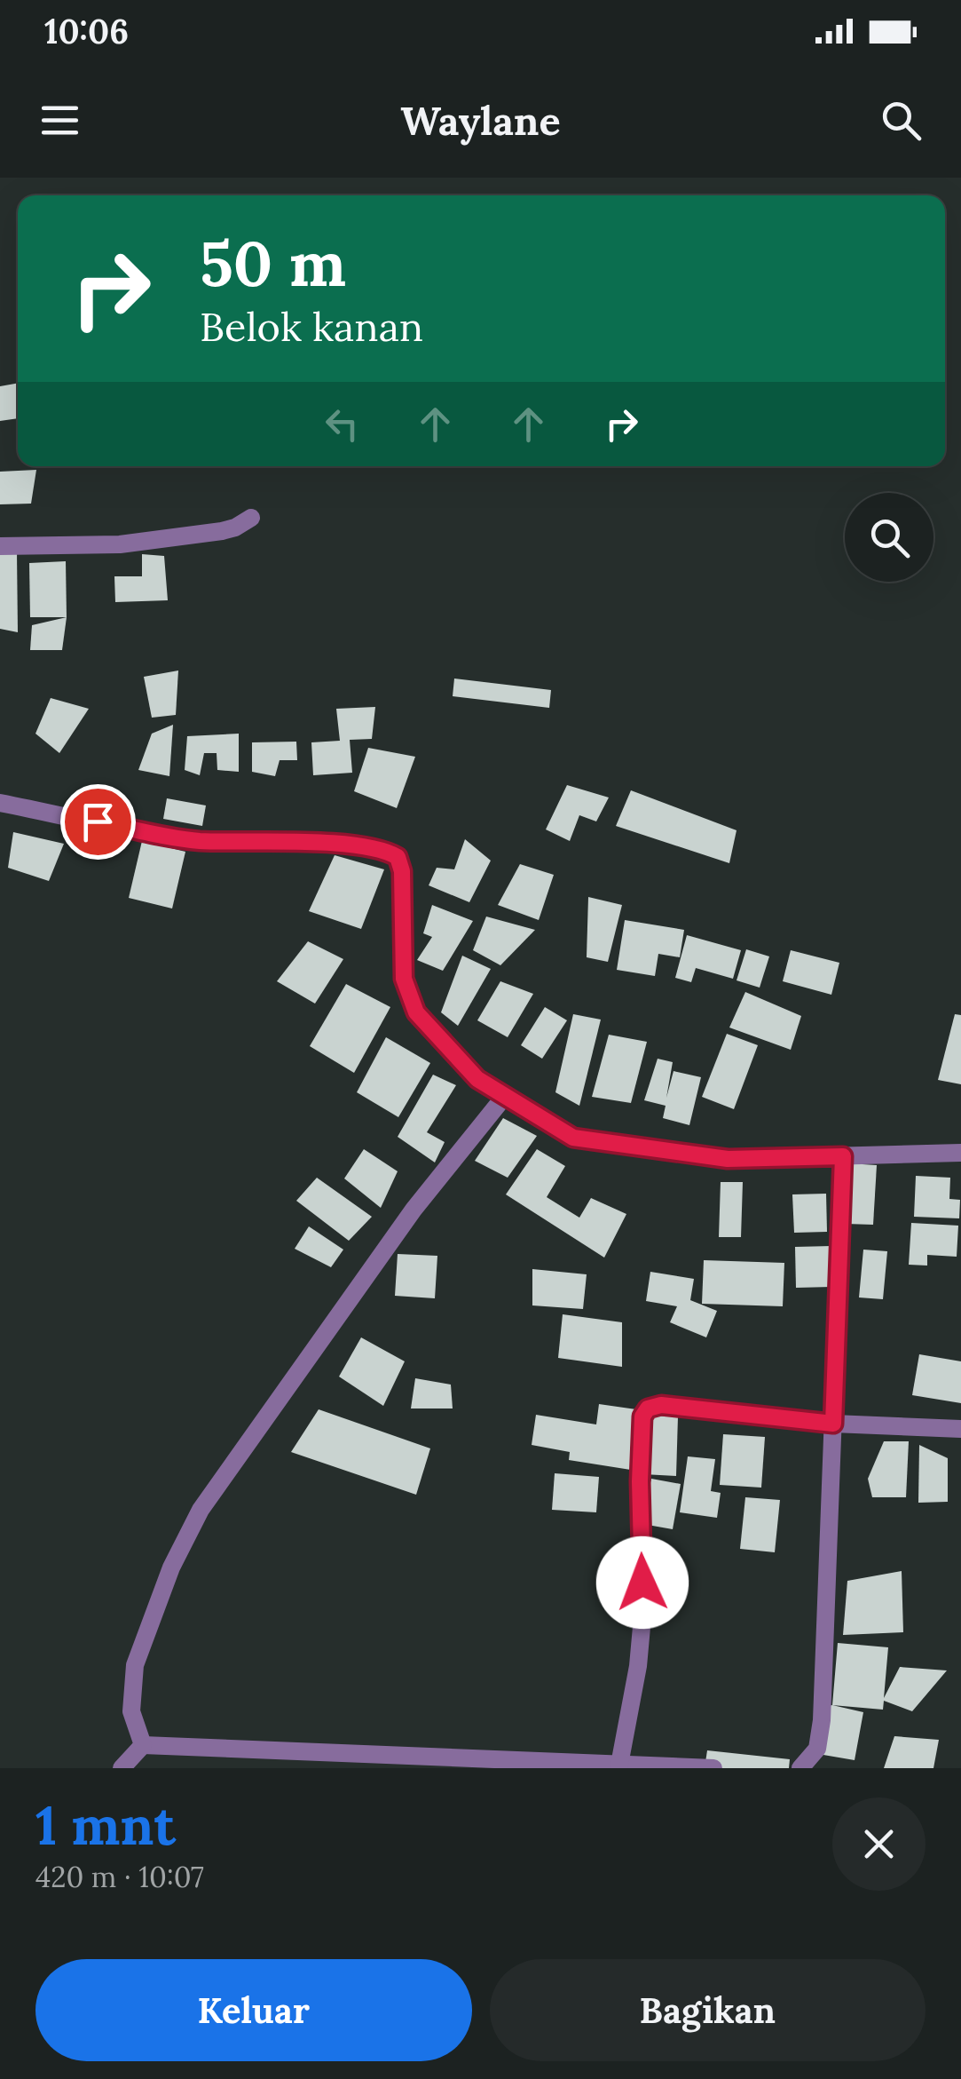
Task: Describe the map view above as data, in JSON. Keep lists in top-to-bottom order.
{
  "page": {
    "status": "10:06",
    "header": "Waylane",
    "turn": ["50 m", "Belok kanan"],
    "heading": ["1 mnt", "420 m · 10:07"],
    "buttons": ["Keluar", "Bagikan"]
  }
}
